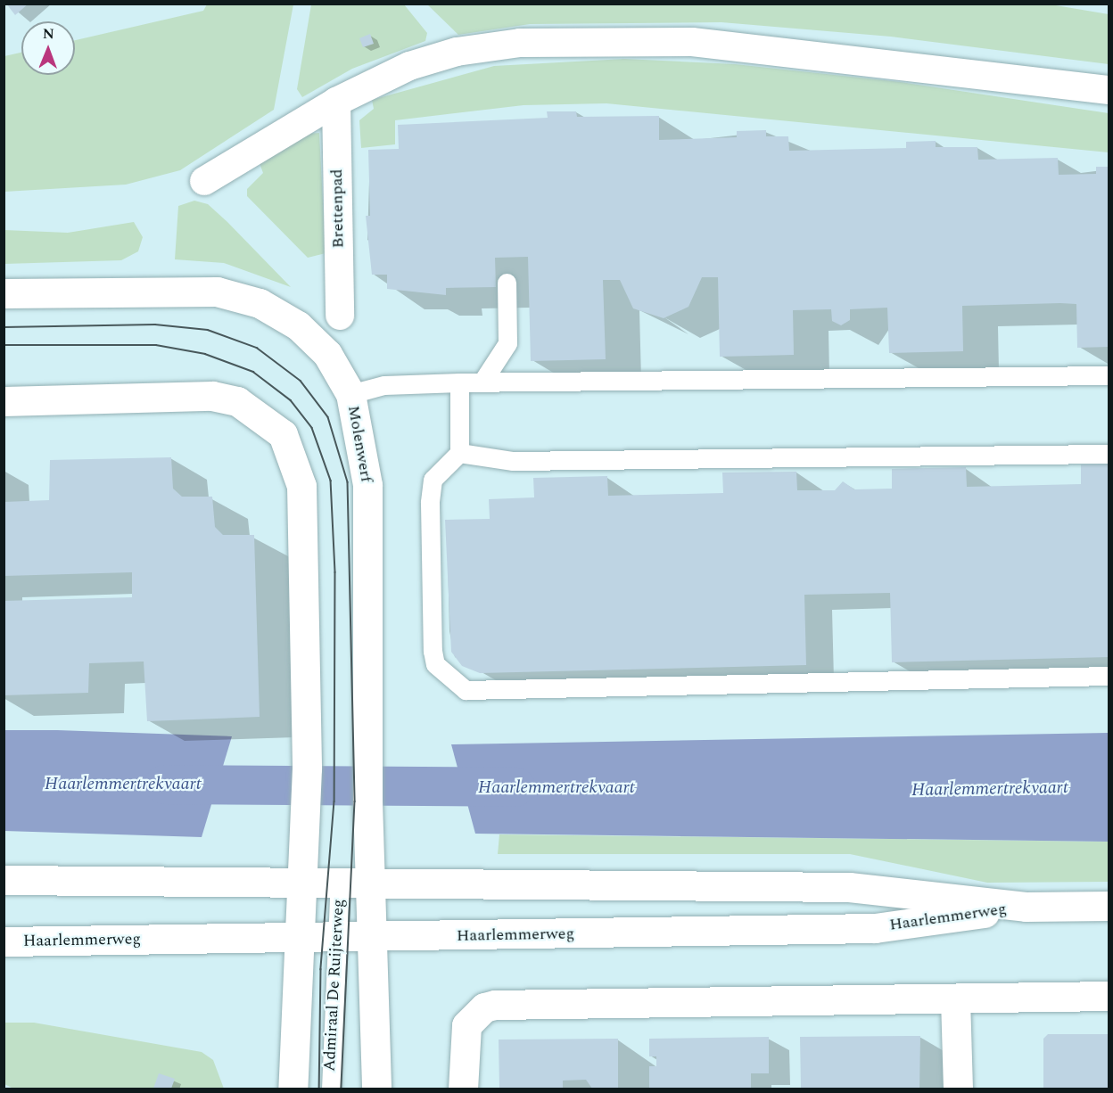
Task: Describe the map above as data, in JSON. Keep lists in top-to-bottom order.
{
  "streets": {
    "street": ["Brettenpad", "Molenwerf", "Haarlemmerweg"],
    "lane": ["Admiraal De Ruijterweg"]
  },
  "crossings": [
    ["Molenwerf", "Haarlemmerweg"],
    ["Haarlemmerweg", "Admiraal De Ruijterweg"]
  ],
  "water": ["Haarlemmertrekvaart"],
  "north": "top"
}
